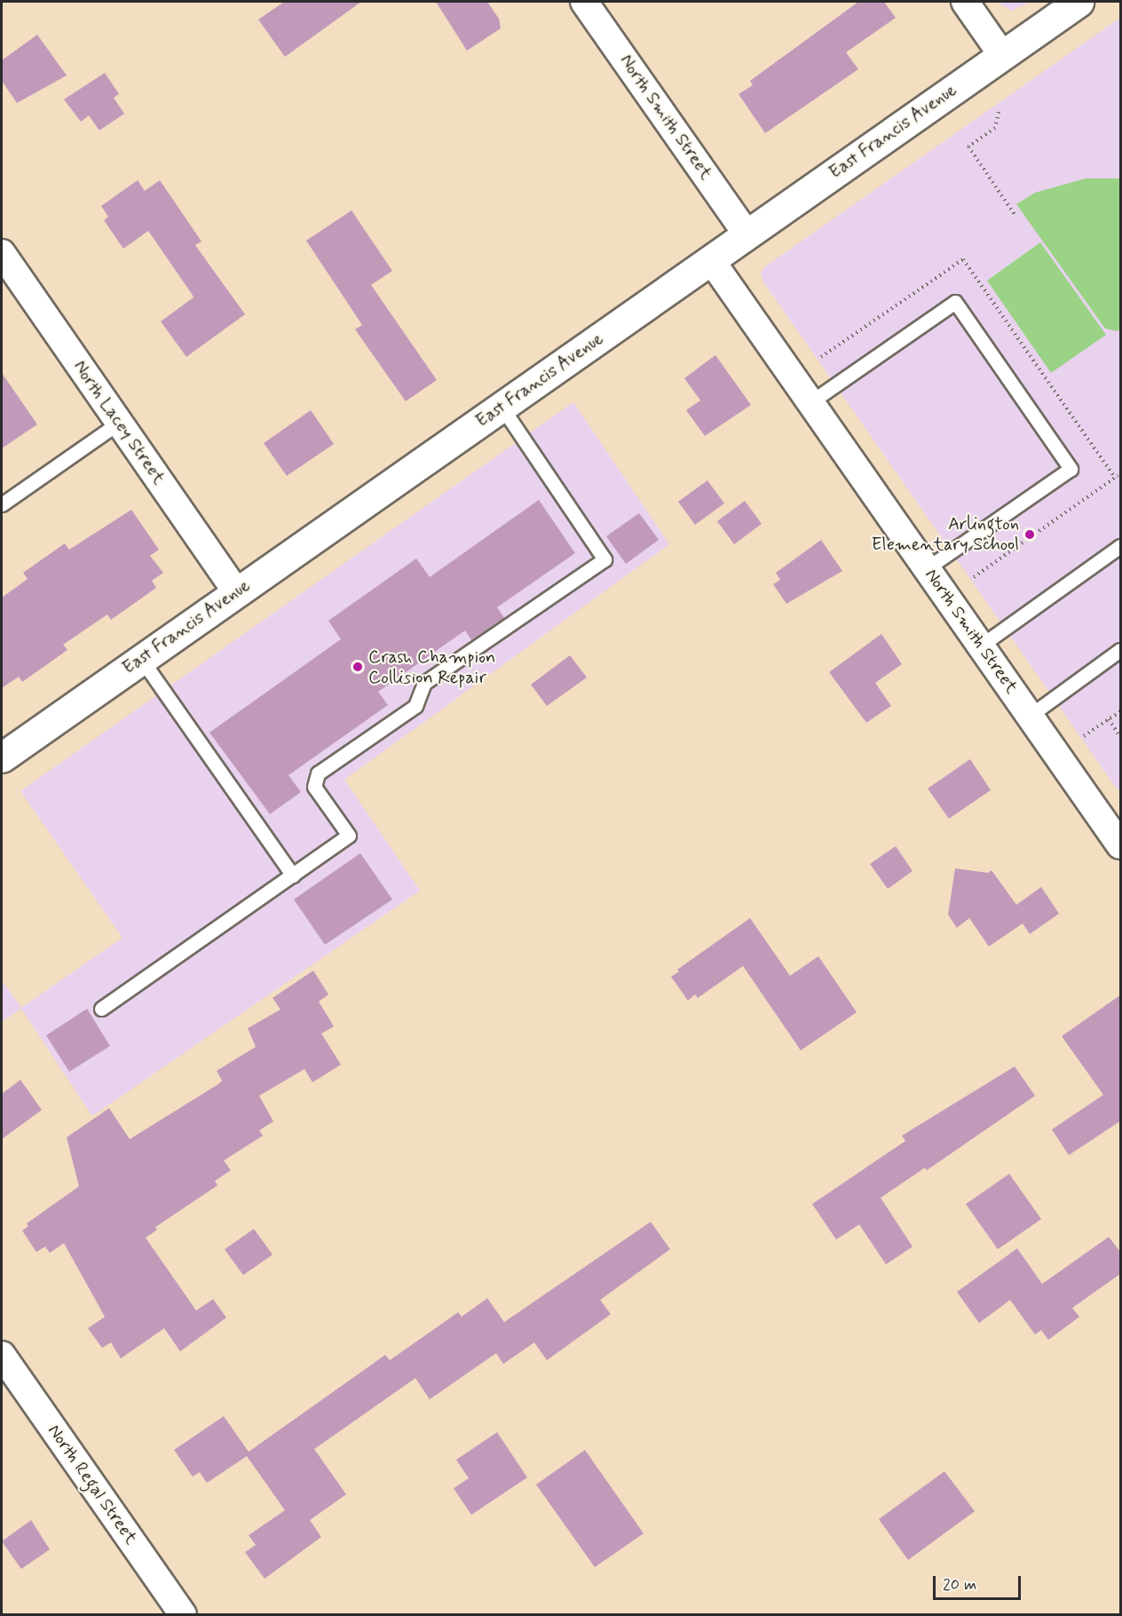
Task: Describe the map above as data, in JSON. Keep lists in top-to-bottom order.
{
  "streets": {
    "main road": ["East Francis Avenue"],
    "street": ["North Smith Street", "North Lacey Street", "North Regal Street"]
  },
  "crossings": [
    ["North Smith Street", "East Francis Avenue"],
    ["East Francis Avenue", "North Lacey Street"]
  ],
  "places": ["Arlington Elementary School", "Crash Champion Collision Repair"],
  "scale_bar": "20 m"
}
